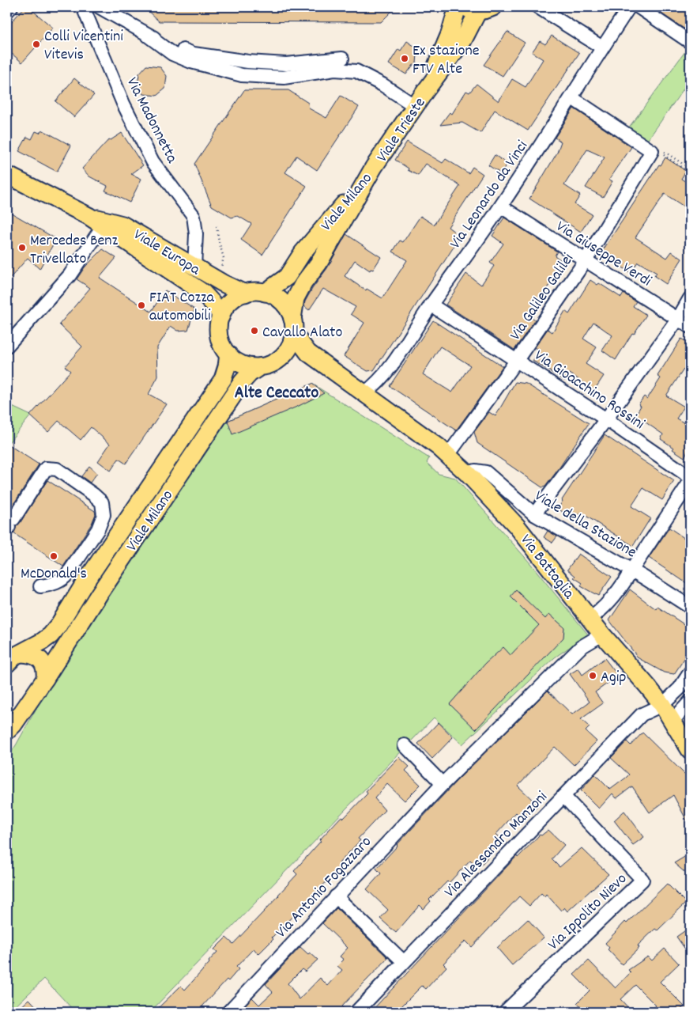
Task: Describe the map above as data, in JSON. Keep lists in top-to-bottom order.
{
  "streets": {
    "main road": [
      "Viale Trieste",
      "Viale Milano",
      "Viale Europa",
      "Via Battaglia"
    ],
    "street": [
      "Via Madonnetta",
      "Via Leonardo da Vinci",
      "Via Giuseppe Verdi",
      "Via Galileo Galilei",
      "Via Gioacchino Rossini",
      "Viale della Stazione",
      "Via Alessandro Manzoni",
      "Via Antonio Fogazzaro",
      "Via Ippolito Nievo"
    ]
  },
  "crossings": [
    ["Via Madonnetta", "Viale Europa"],
    ["Viale Trieste", "Viale Milano"],
    ["Via Leonardo da Vinci", "Via Giuseppe Verdi"],
    ["Via Leonardo da Vinci", "Via Gioacchino Rossini"],
    ["Via Leonardo da Vinci", "Via Battaglia"],
    ["Viale Milano", "Viale Europa"],
    ["Viale Milano", "Via Battaglia"],
    ["Viale Europa", "Via Battaglia"],
    ["Via Giuseppe Verdi", "Via Galileo Galilei"],
    ["Via Galileo Galilei", "Via Gioacchino Rossini"],
    ["Via Galileo Galilei", "Via Battaglia"],
    ["Viale della Stazione", "Via Battaglia"],
    ["Via Battaglia", "Via Alessandro Manzoni"],
    ["Via Battaglia", "Via Antonio Fogazzaro"],
    ["Via Alessandro Manzoni", "Via Ippolito Nievo"]
  ],
  "districts": ["Alte Ceccato"],
  "places": [
    "Colli Vicentini Vitevis",
    "Ex stazione FTV Alte",
    "Mercedes Benz Trivellato",
    "FIAT Cozza automobili",
    "Cavallo Alato",
    "McDonald's",
    "Agip"
  ]
}
